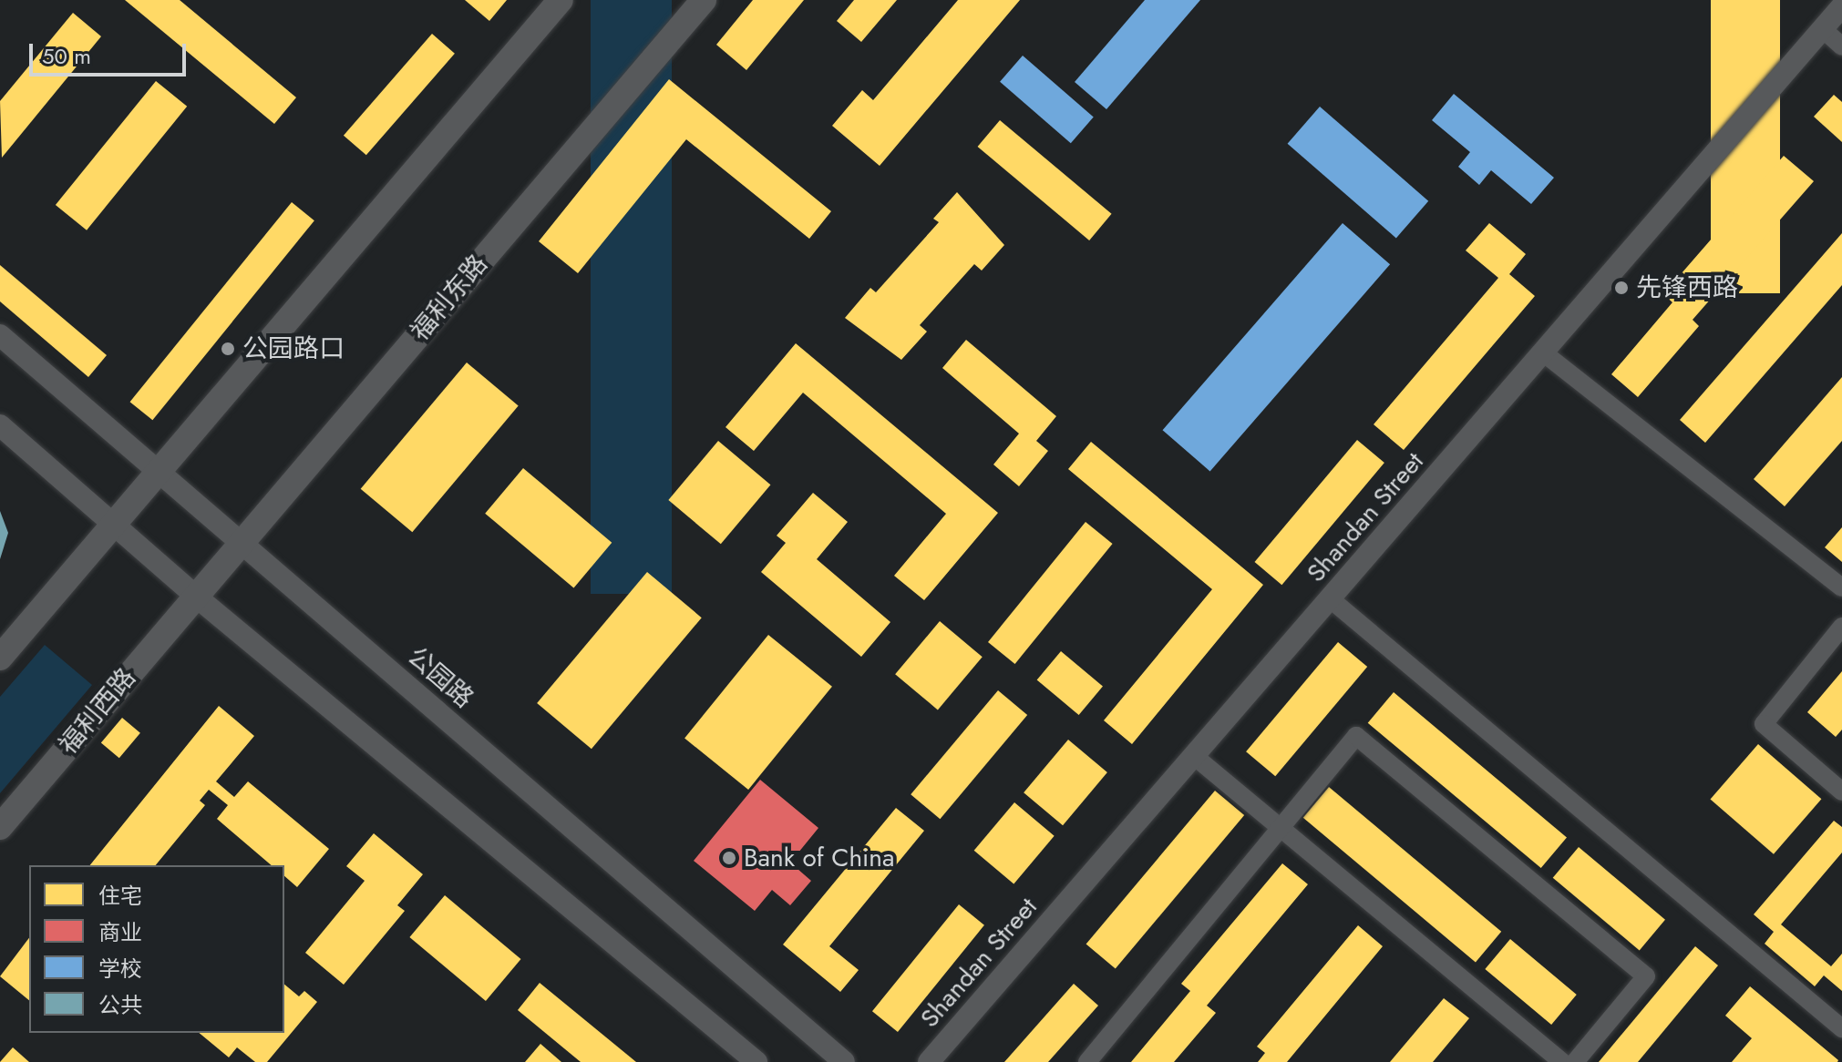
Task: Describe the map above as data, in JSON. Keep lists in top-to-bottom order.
{
  "streets": {
    "main road": ["福利东路", "福利西路"],
    "street": ["Shandan Street", "公园路"]
  },
  "crossings": [
    ["福利东路", "公园路"],
    ["福利东路", "福利西路"]
  ],
  "places": ["先锋西路", "公园路口", "Bank of China"],
  "legend": [
    "住宅",
    "商业",
    "学校",
    "公共"
  ],
  "scale_bar": "50 m"
}
